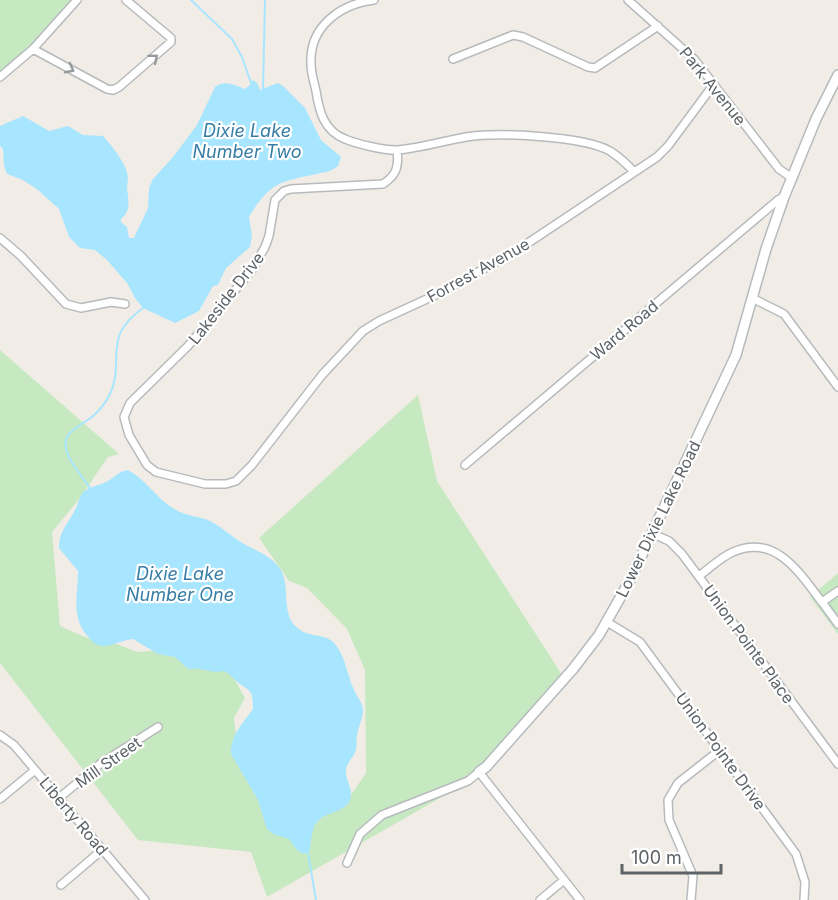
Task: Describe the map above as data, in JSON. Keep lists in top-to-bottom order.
{
  "streets": {
    "street": [
      "Park Avenue",
      "Forrest Avenue",
      "Lakeside Drive",
      "Ward Road",
      "Lower Dixie Lake Road",
      "Union Pointe Place",
      "Union Pointe Drive",
      "Mill Street",
      "Liberty Road"
    ]
  },
  "crossings": [
    ["Park Avenue", "Forrest Avenue"],
    ["Park Avenue", "Lower Dixie Lake Road"],
    ["Forrest Avenue", "Lakeside Drive"],
    ["Ward Road", "Lower Dixie Lake Road"],
    ["Lower Dixie Lake Road", "Union Pointe Place"],
    ["Lower Dixie Lake Road", "Union Pointe Drive"],
    ["Mill Street", "Liberty Road"]
  ],
  "water": ["Dixie Lake Number Two", "Dixie Lake Number One"],
  "scale_bar": "100 m"
}
